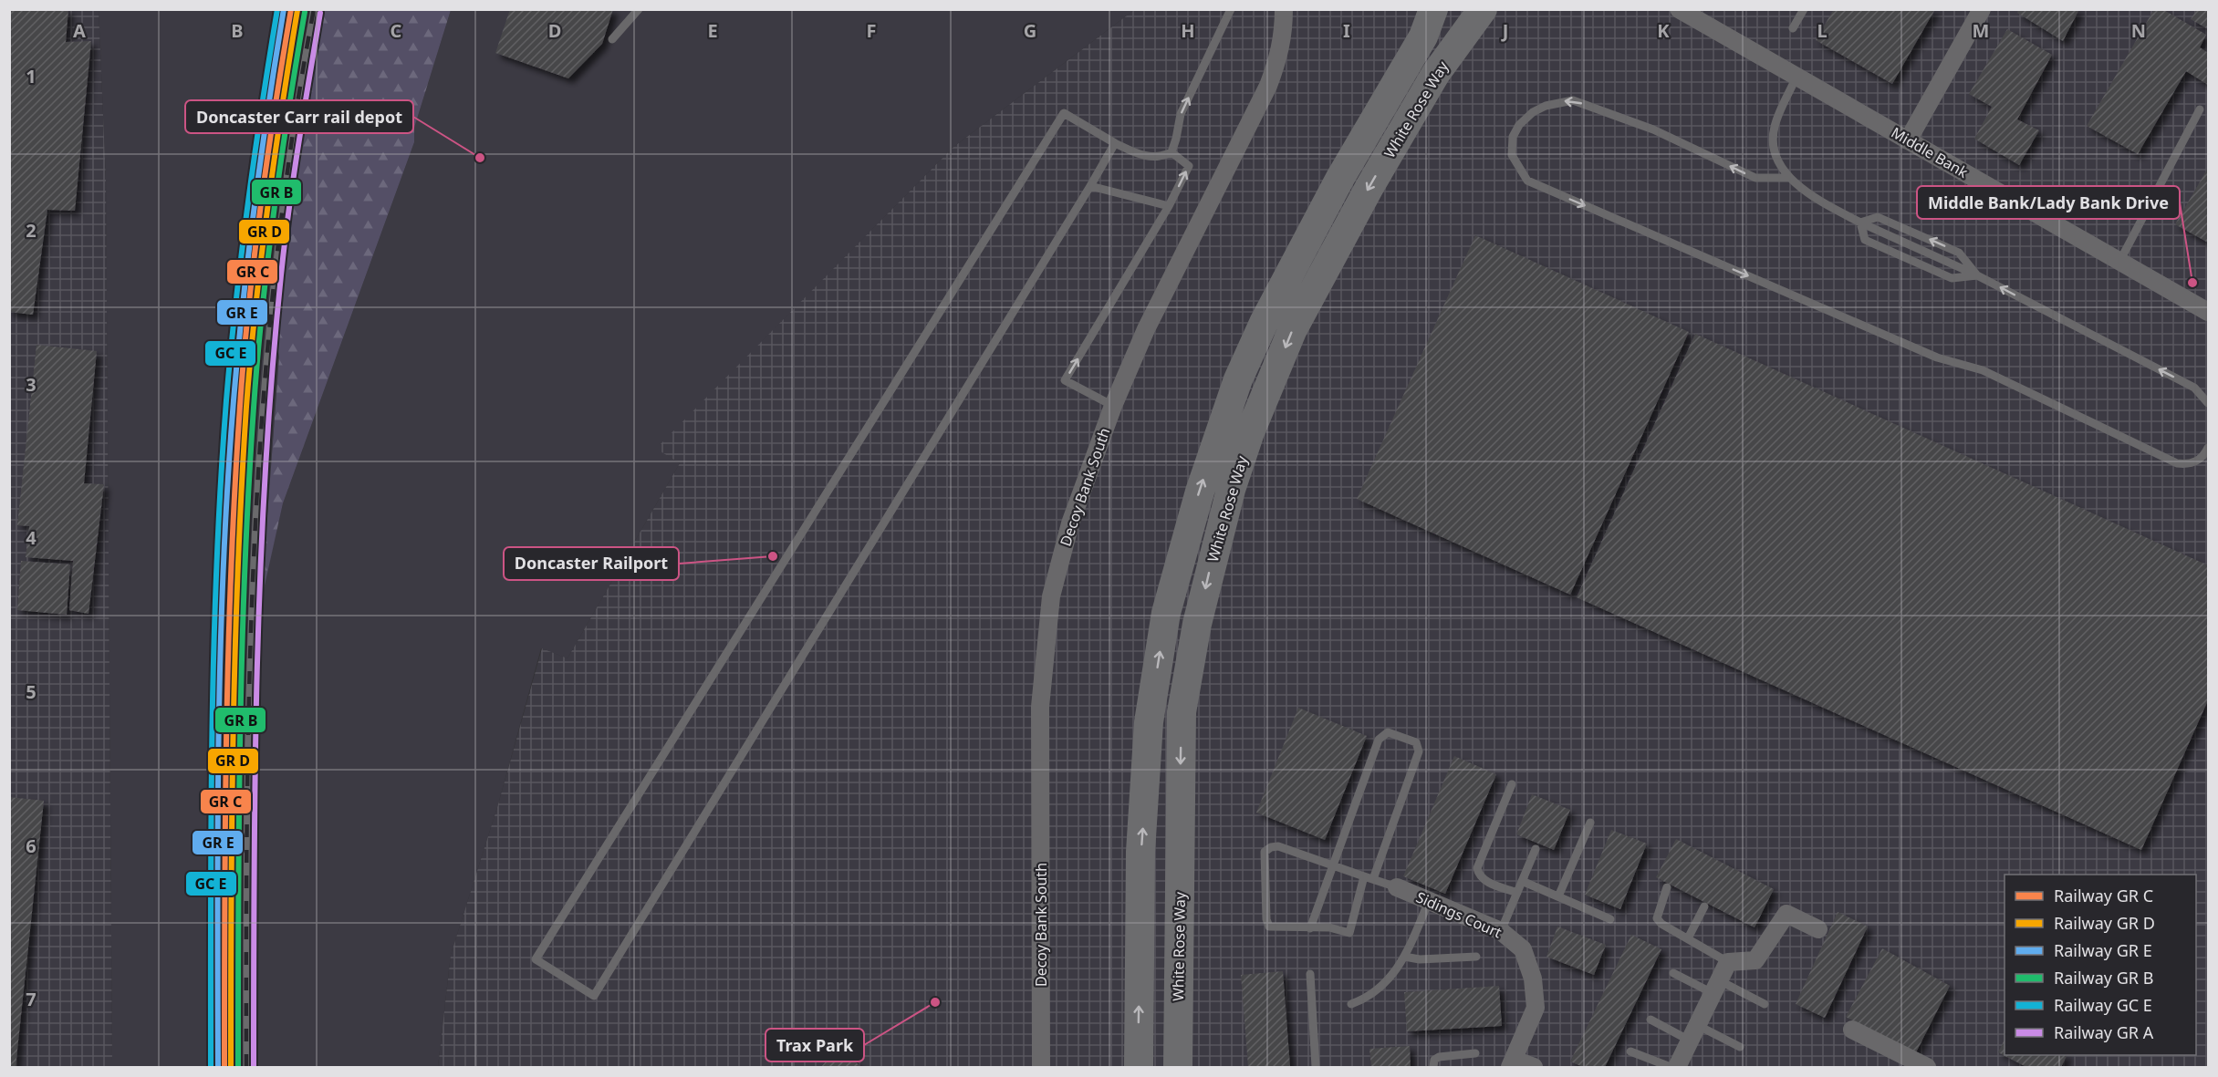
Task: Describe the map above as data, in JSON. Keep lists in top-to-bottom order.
{
  "streets": {
    "highway": ["White Rose Way"],
    "street": ["Middle Bank", "Decoy Bank South", "Sidings Court"]
  },
  "places": [
    "Doncaster Carr rail depot",
    "Middle Bank/Lady Bank Drive",
    "Doncaster Railport",
    "Trax Park"
  ],
  "legend": [
    "Railway GR C",
    "Railway GR D",
    "Railway GR E",
    "Railway GR B",
    "Railway GC E",
    "Railway GR A"
  ],
  "grid": {
    "columns": [
      "A",
      "B",
      "C",
      "D",
      "E",
      "F",
      "G",
      "H",
      "I",
      "J",
      "K",
      "L",
      "M",
      "N"
    ],
    "rows": [
      "1",
      "2",
      "3",
      "4",
      "5",
      "6",
      "7"
    ]
  }
}
